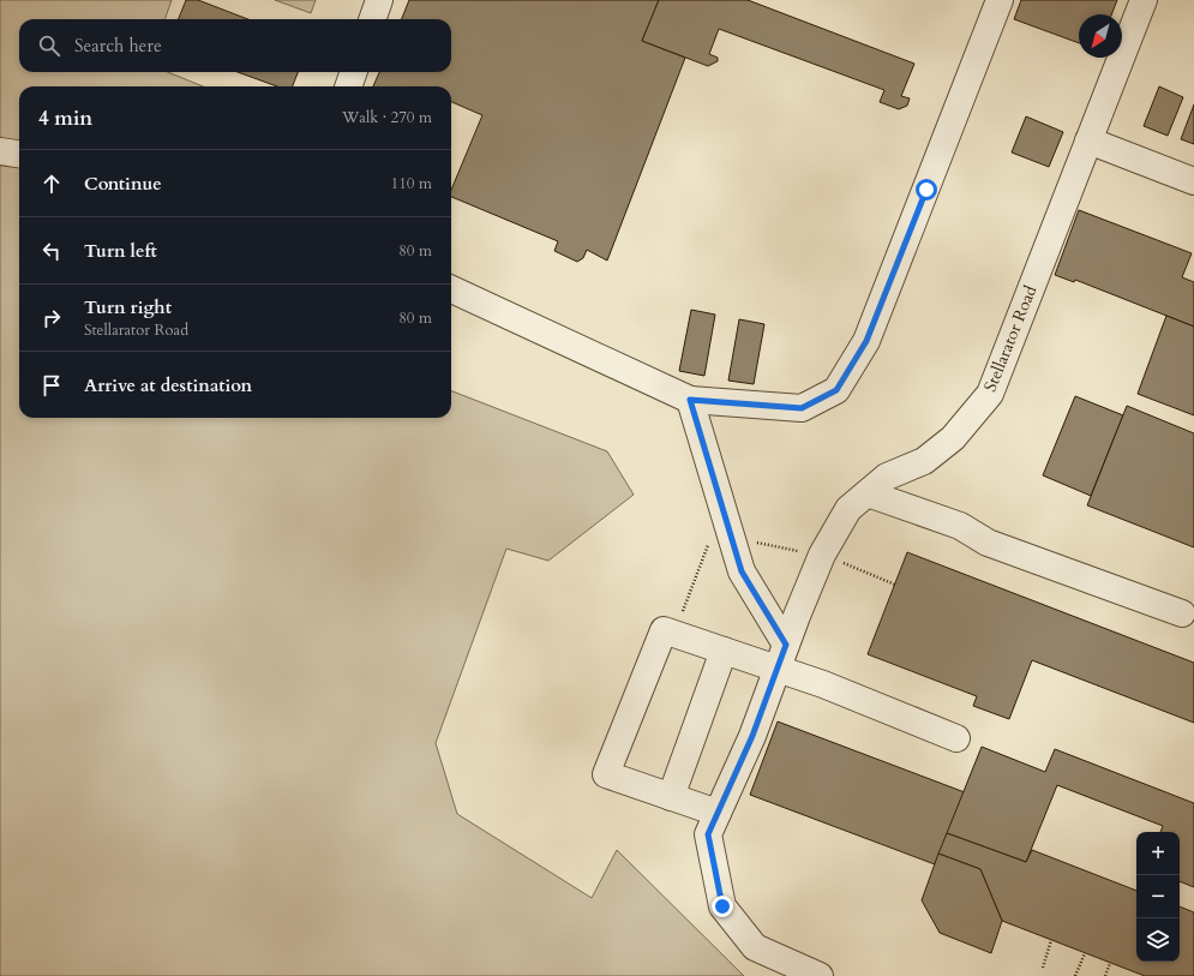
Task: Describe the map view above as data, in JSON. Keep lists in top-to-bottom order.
{
  "streets": {
    "lane": ["Stellarator Road"]
  },
  "north": "bottom left",
  "page": {
    "search": "Search here",
    "heading": ["4 min", "Walk · 270 m"],
    "list": [
      ["Continue", "110 m"],
      ["Turn left", "80 m"],
      ["Turn right", "Stellarator Road", "80 m"],
      "Arrive at destination"
    ],
    "map_buttons": ["+", "−"]
  }
}
